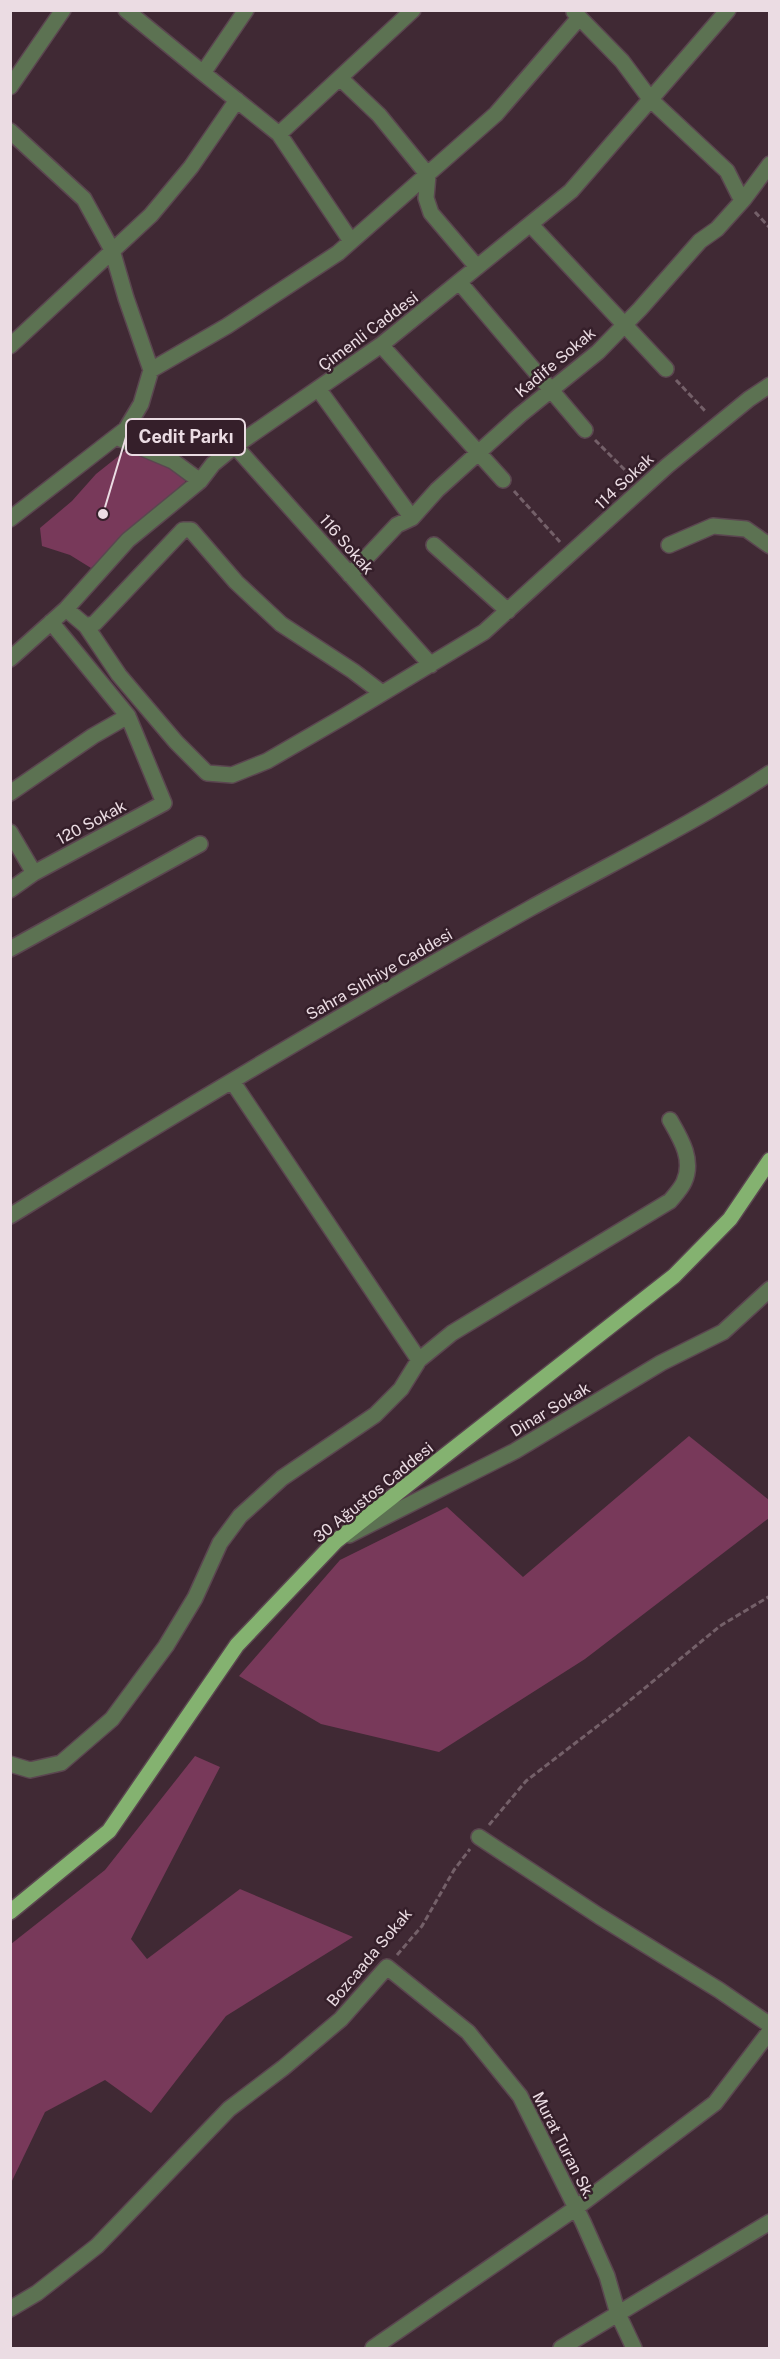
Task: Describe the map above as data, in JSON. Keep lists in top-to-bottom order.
{
  "streets": {
    "main road": ["30 Ağustos Caddesi"],
    "street": [
      "Çimenli Caddesi",
      "Kadife Sokak",
      "114 Sokak",
      "116 Sokak",
      "120 Sokak",
      "Sahra Sıhhiye Caddesi",
      "Dinar Sokak",
      "Bozcaada Sokak",
      "Murat Turan Sk."
    ]
  },
  "crossings": [
    ["Çimenli Caddesi", "114 Sokak"],
    ["Çimenli Caddesi", "116 Sokak"],
    ["Kadife Sokak", "116 Sokak"],
    ["114 Sokak", "116 Sokak"],
    ["Dinar Sokak", "30 Ağustos Caddesi"],
    ["Bozcaada Sokak", "Murat Turan Sk."]
  ],
  "places": ["Cedit Parkı"]
}
